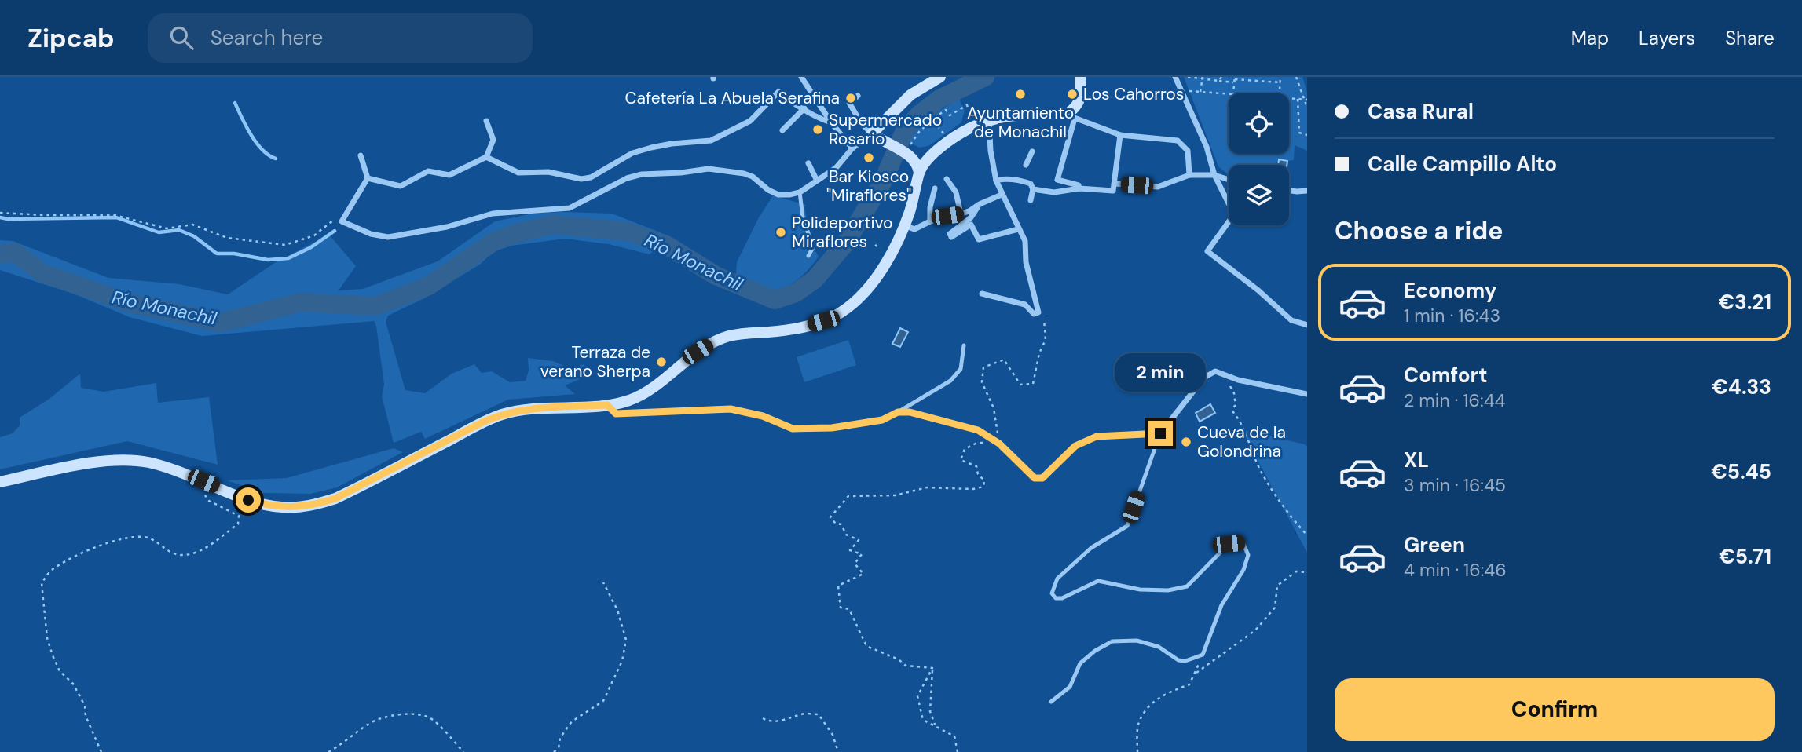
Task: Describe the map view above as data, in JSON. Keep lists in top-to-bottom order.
{
  "water": ["Río Monachil"],
  "places": [
    "Ayuntamiento de Monachil",
    "Los Cahorros",
    "Cafetería La Abuela Serafina",
    "Supermercado Rosario",
    "Bar Kiosco \"Miraflores\"",
    "Polideportivo Miraflores",
    "Terraza de verano Sherpa",
    "Cueva de la Golondrina"
  ],
  "page": {
    "header": "Zipcab",
    "search": "Search here",
    "nav": ["Map", "Layers", "Share"],
    "banner": ["Casa Rural", "Calle Campillo Alto"],
    "heading": "Choose a ride",
    "list": [
      {
        "name": "Economy",
        "note": "1 min · 16:43",
        "value": "€3.21"
      },
      {
        "name": "Comfort",
        "note": "2 min · 16:44",
        "value": "€4.33"
      },
      {
        "name": "XL",
        "note": "3 min · 16:45",
        "value": "€5.45"
      },
      {
        "name": "Green",
        "note": "4 min · 16:46",
        "value": "€5.71"
      }
    ],
    "bubble": "2 min",
    "buttons": "Confirm"
  }
}
